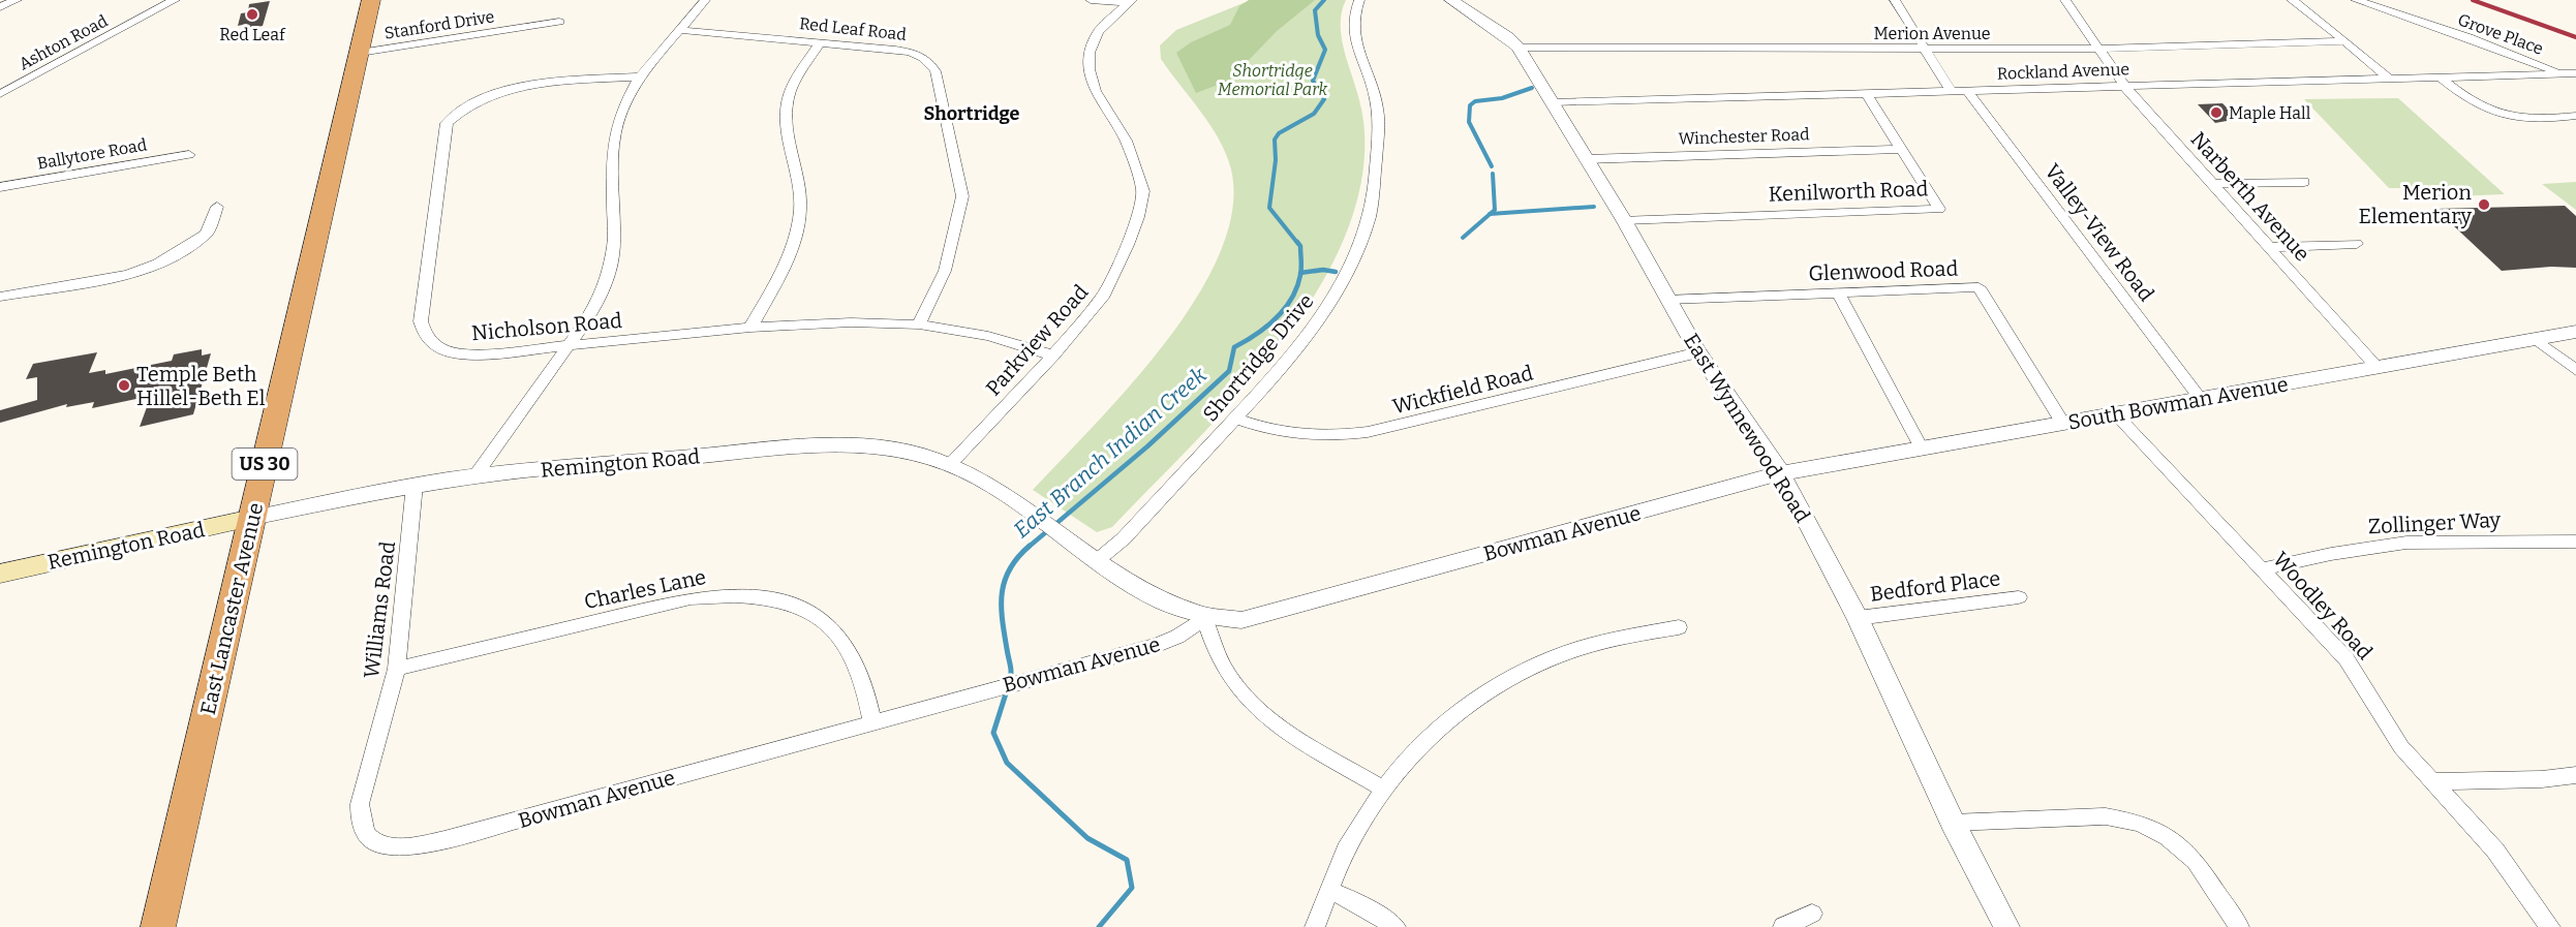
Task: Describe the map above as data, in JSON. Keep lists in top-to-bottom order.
{
  "streets": {
    "highway": ["US 30", "East Lancaster Avenue"],
    "main road": ["Remington Road"],
    "street": [
      "Stanford Drive",
      "Red Leaf Road",
      "Merion Avenue",
      "Grove Place",
      "Ashton Road",
      "Rockland Avenue",
      "Winchester Road",
      "Ballytore Road",
      "Kenilworth Road",
      "Narberth Avenue",
      "Valley-View Road",
      "Glenwood Road",
      "Nicholson Road",
      "Parkview Road",
      "Shortridge Drive",
      "Wickfield Road",
      "South Bowman Avenue",
      "East Wynnewood Road",
      "Zollinger Way",
      "Bowman Avenue",
      "Bedford Place",
      "Charles Lane",
      "Woodley Road",
      "Williams Road"
    ]
  },
  "crossings": [
    ["Stanford Drive", "East Lancaster Avenue"],
    ["Red Leaf Road", "Nicholson Road"],
    ["Merion Avenue", "Narberth Avenue"],
    ["Merion Avenue", "East Wynnewood Road"],
    ["Grove Place", "Rockland Avenue"],
    ["Rockland Avenue", "Kenilworth Road"],
    ["Rockland Avenue", "Narberth Avenue"],
    ["Rockland Avenue", "Valley-View Road"],
    ["Rockland Avenue", "East Wynnewood Road"],
    ["Winchester Road", "Kenilworth Road"],
    ["Winchester Road", "East Wynnewood Road"],
    ["Kenilworth Road", "East Wynnewood Road"],
    ["Narberth Avenue", "South Bowman Avenue"],
    ["Valley-View Road", "South Bowman Avenue"],
    ["Glenwood Road", "South Bowman Avenue"],
    ["Glenwood Road", "East Wynnewood Road"],
    ["Nicholson Road", "Parkview Road"],
    ["Parkview Road", "Remington Road"],
    ["Shortridge Drive", "Wickfield Road"],
    ["Shortridge Drive", "Remington Road"],
    ["Wickfield Road", "East Wynnewood Road"],
    ["South Bowman Avenue", "East Wynnewood Road"],
    ["South Bowman Avenue", "Bowman Avenue"],
    ["South Bowman Avenue", "Woodley Road"],
    ["East Wynnewood Road", "Bowman Avenue"],
    ["East Wynnewood Road", "Bedford Place"],
    ["Remington Road", "Bowman Avenue"],
    ["Remington Road", "East Lancaster Avenue"],
    ["Remington Road", "Williams Road"],
    ["Zollinger Way", "Woodley Road"],
    ["Bowman Avenue", "Charles Lane"],
    ["Bowman Avenue", "Williams Road"],
    ["Charles Lane", "Williams Road"]
  ],
  "districts": ["Shortridge"],
  "water": ["East Branch Indian Creek"],
  "parks": ["Shortridge Memorial Park"],
  "places": [
    "Red Leaf",
    "Maple Hall",
    "Merion Elementary",
    "Temple Beth Hillel-Beth El"
  ]
}
